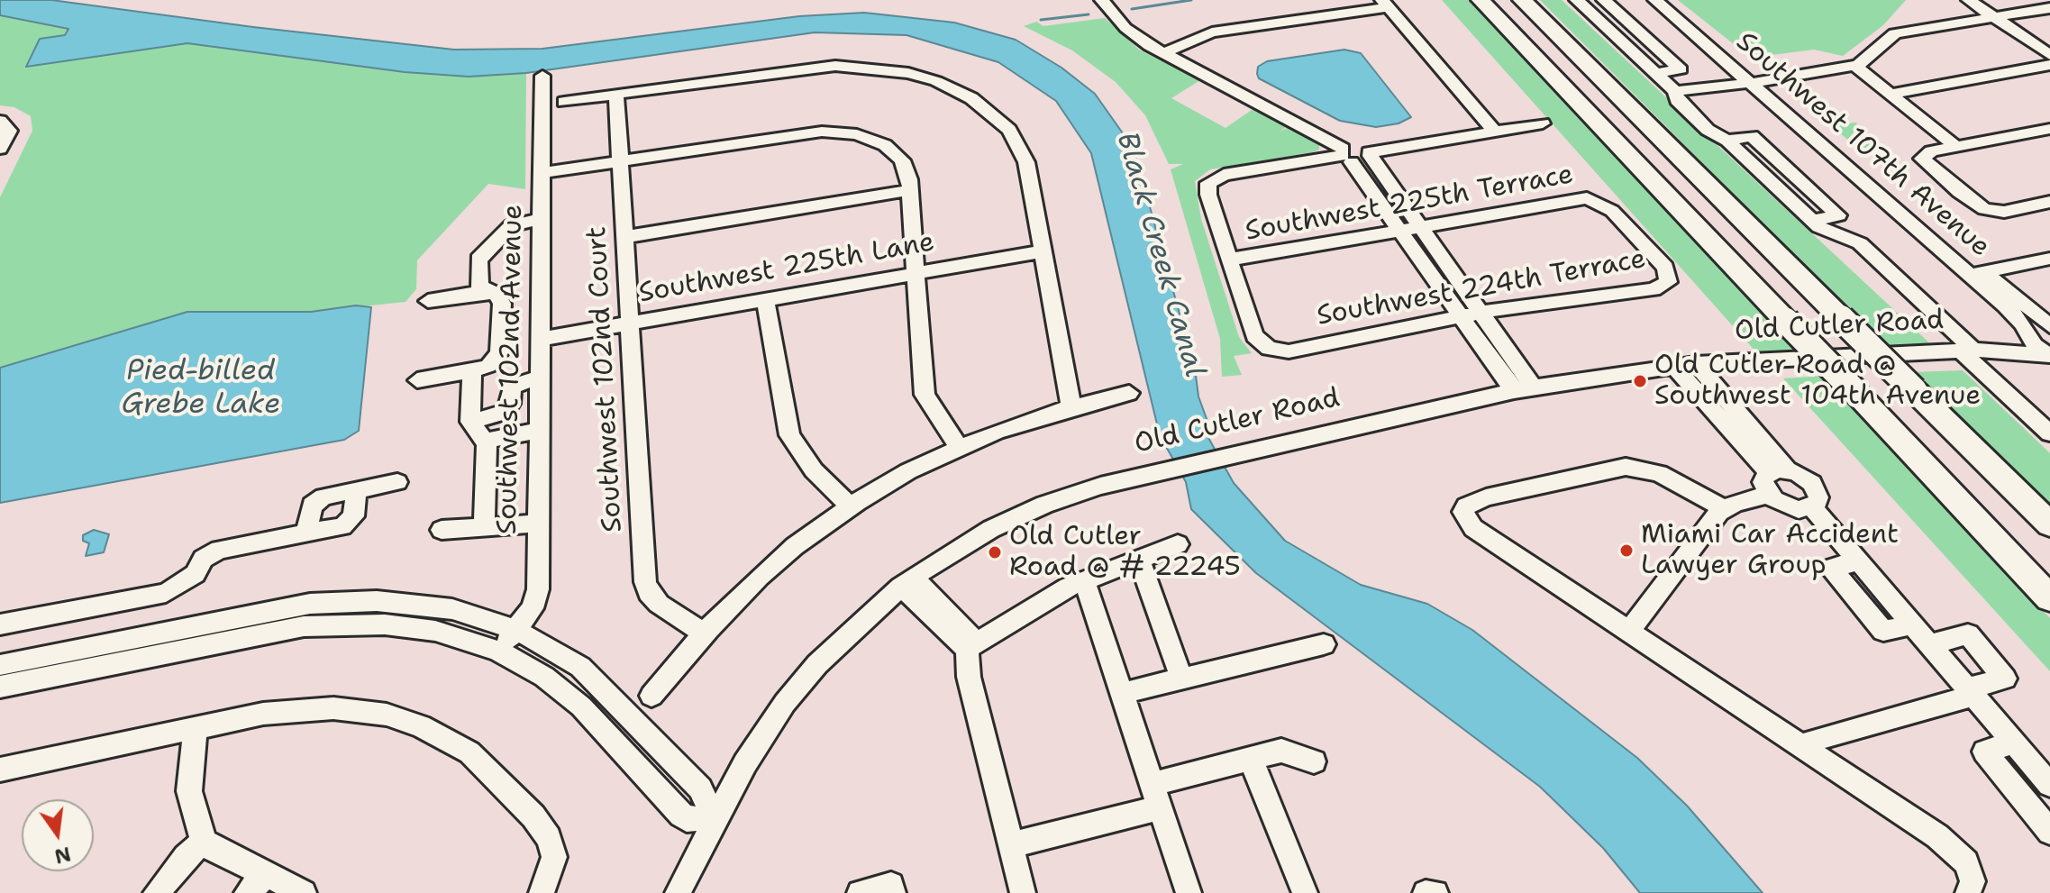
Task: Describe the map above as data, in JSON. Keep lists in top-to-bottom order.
{
  "streets": {
    "street": [
      "Southwest 107th Avenue",
      "Southwest 225th Terrace",
      "Southwest 225th Lane",
      "Southwest 224th Terrace",
      "Old Cutler Road",
      "Southwest 102nd Avenue",
      "Southwest 102nd Court"
    ]
  },
  "crossings": [
    ["Southwest 107th Avenue", "Old Cutler Road"],
    ["Southwest 225th Terrace", "Southwest 224th Terrace"],
    ["Southwest 225th Lane", "Southwest 102nd Avenue"],
    ["Southwest 225th Lane", "Southwest 102nd Court"]
  ],
  "water": ["Black Creek Canal", "Pied-billed Grebe Lake"],
  "places": ["Old Cutler Road @ Southwest 104th Avenue", "Miami Car Accident Lawyer Group", "Old Cutler Road @ # 22245"],
  "north": "bottom"
}
